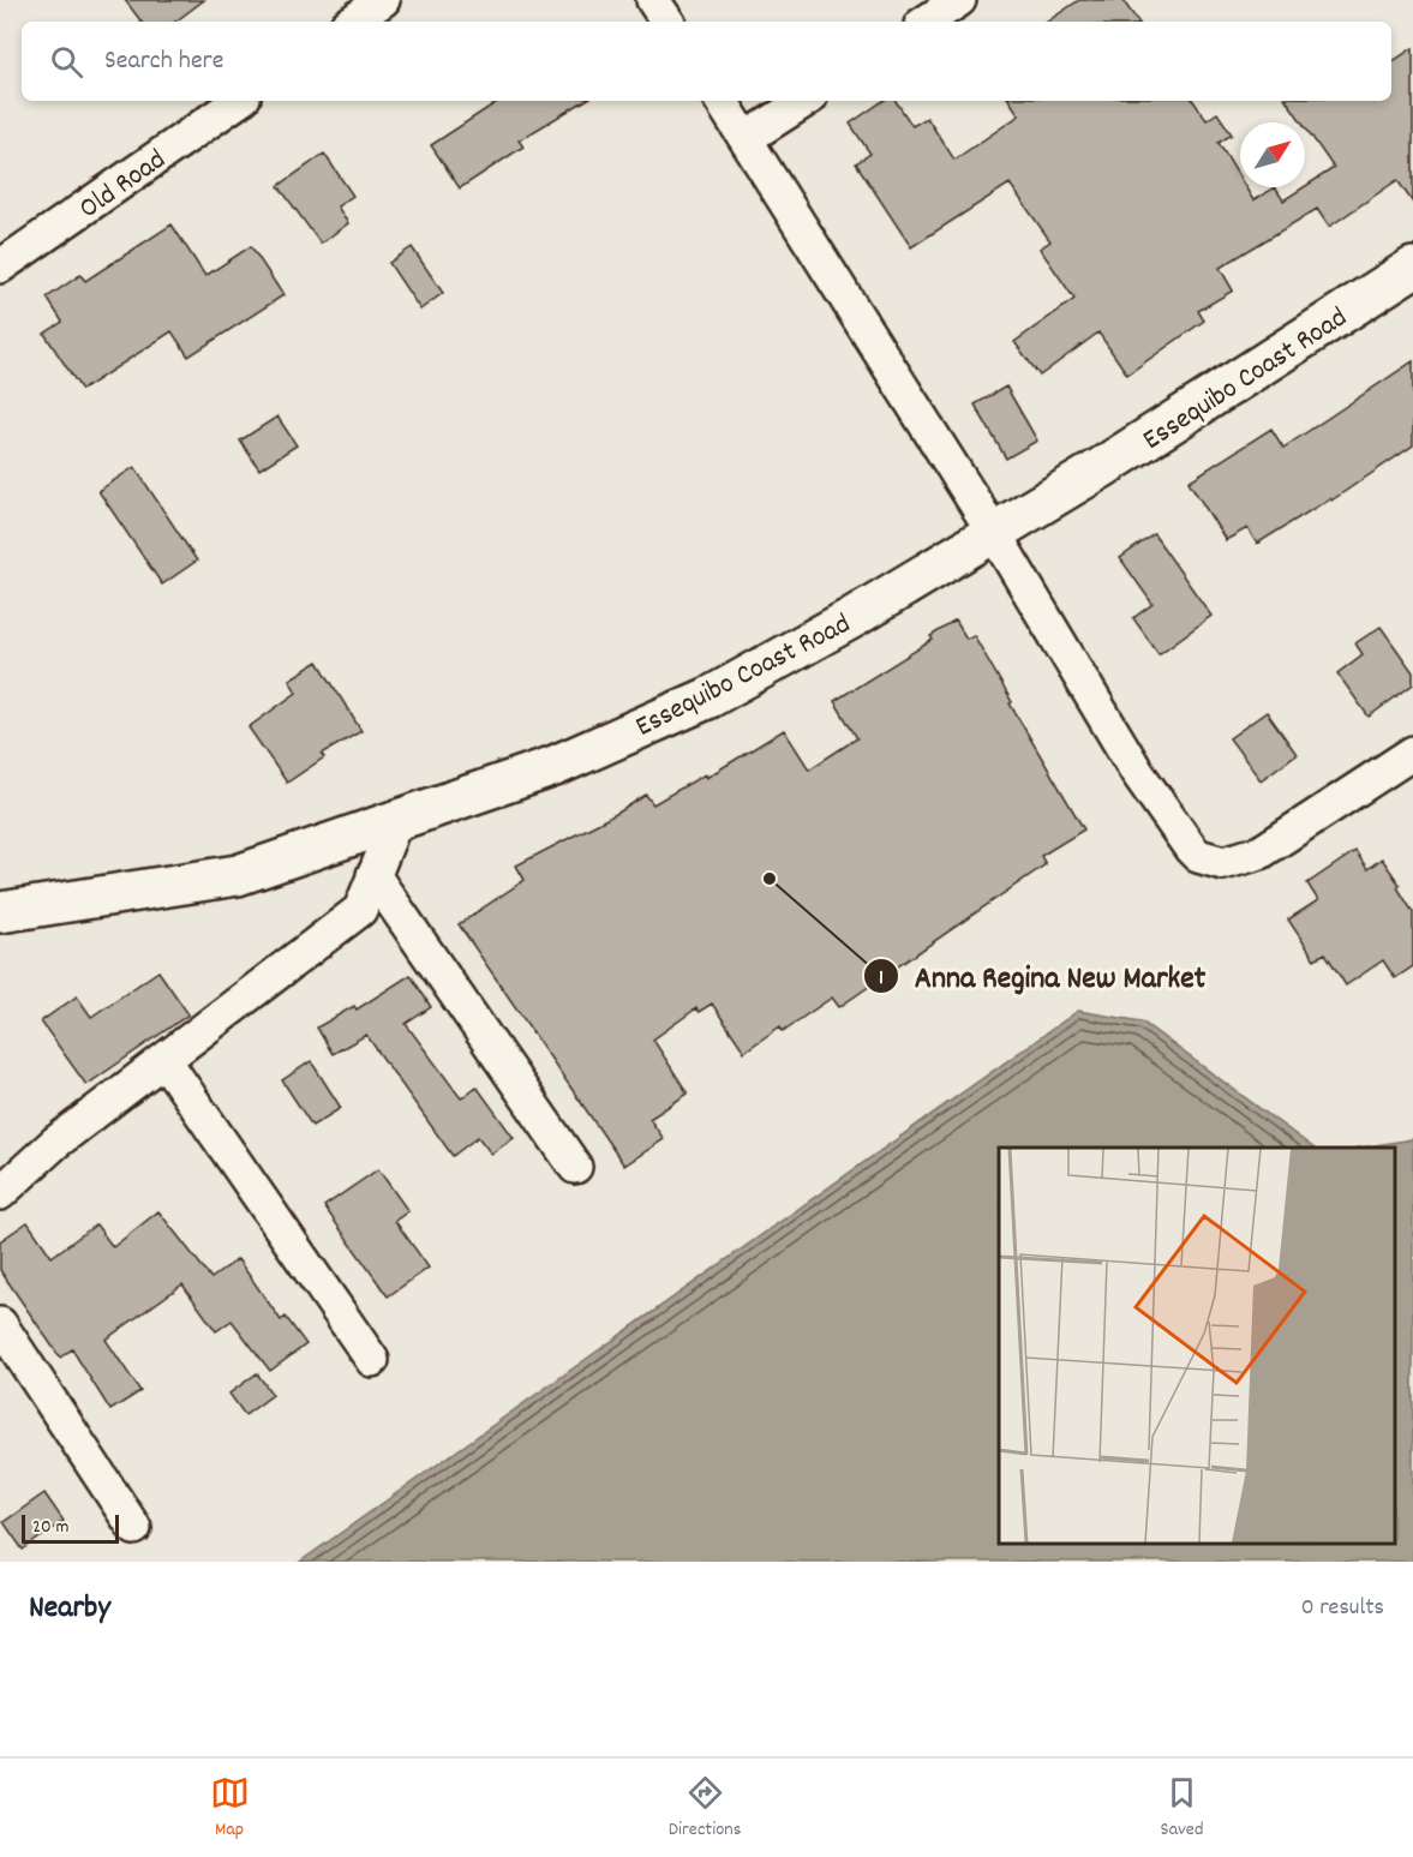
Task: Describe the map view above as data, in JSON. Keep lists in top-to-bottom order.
{
  "streets": {
    "main road": ["Essequibo Coast Road"],
    "street": ["Old Road"]
  },
  "places": ["Anna Regina New Market"],
  "scale_bar": "20 m",
  "north": "top right",
  "page": {
    "search": "Search here",
    "scale": "20 m",
    "heading": ["Nearby", "0 results"],
    "nav": ["Map", "Directions", "Saved"]
  }
}
